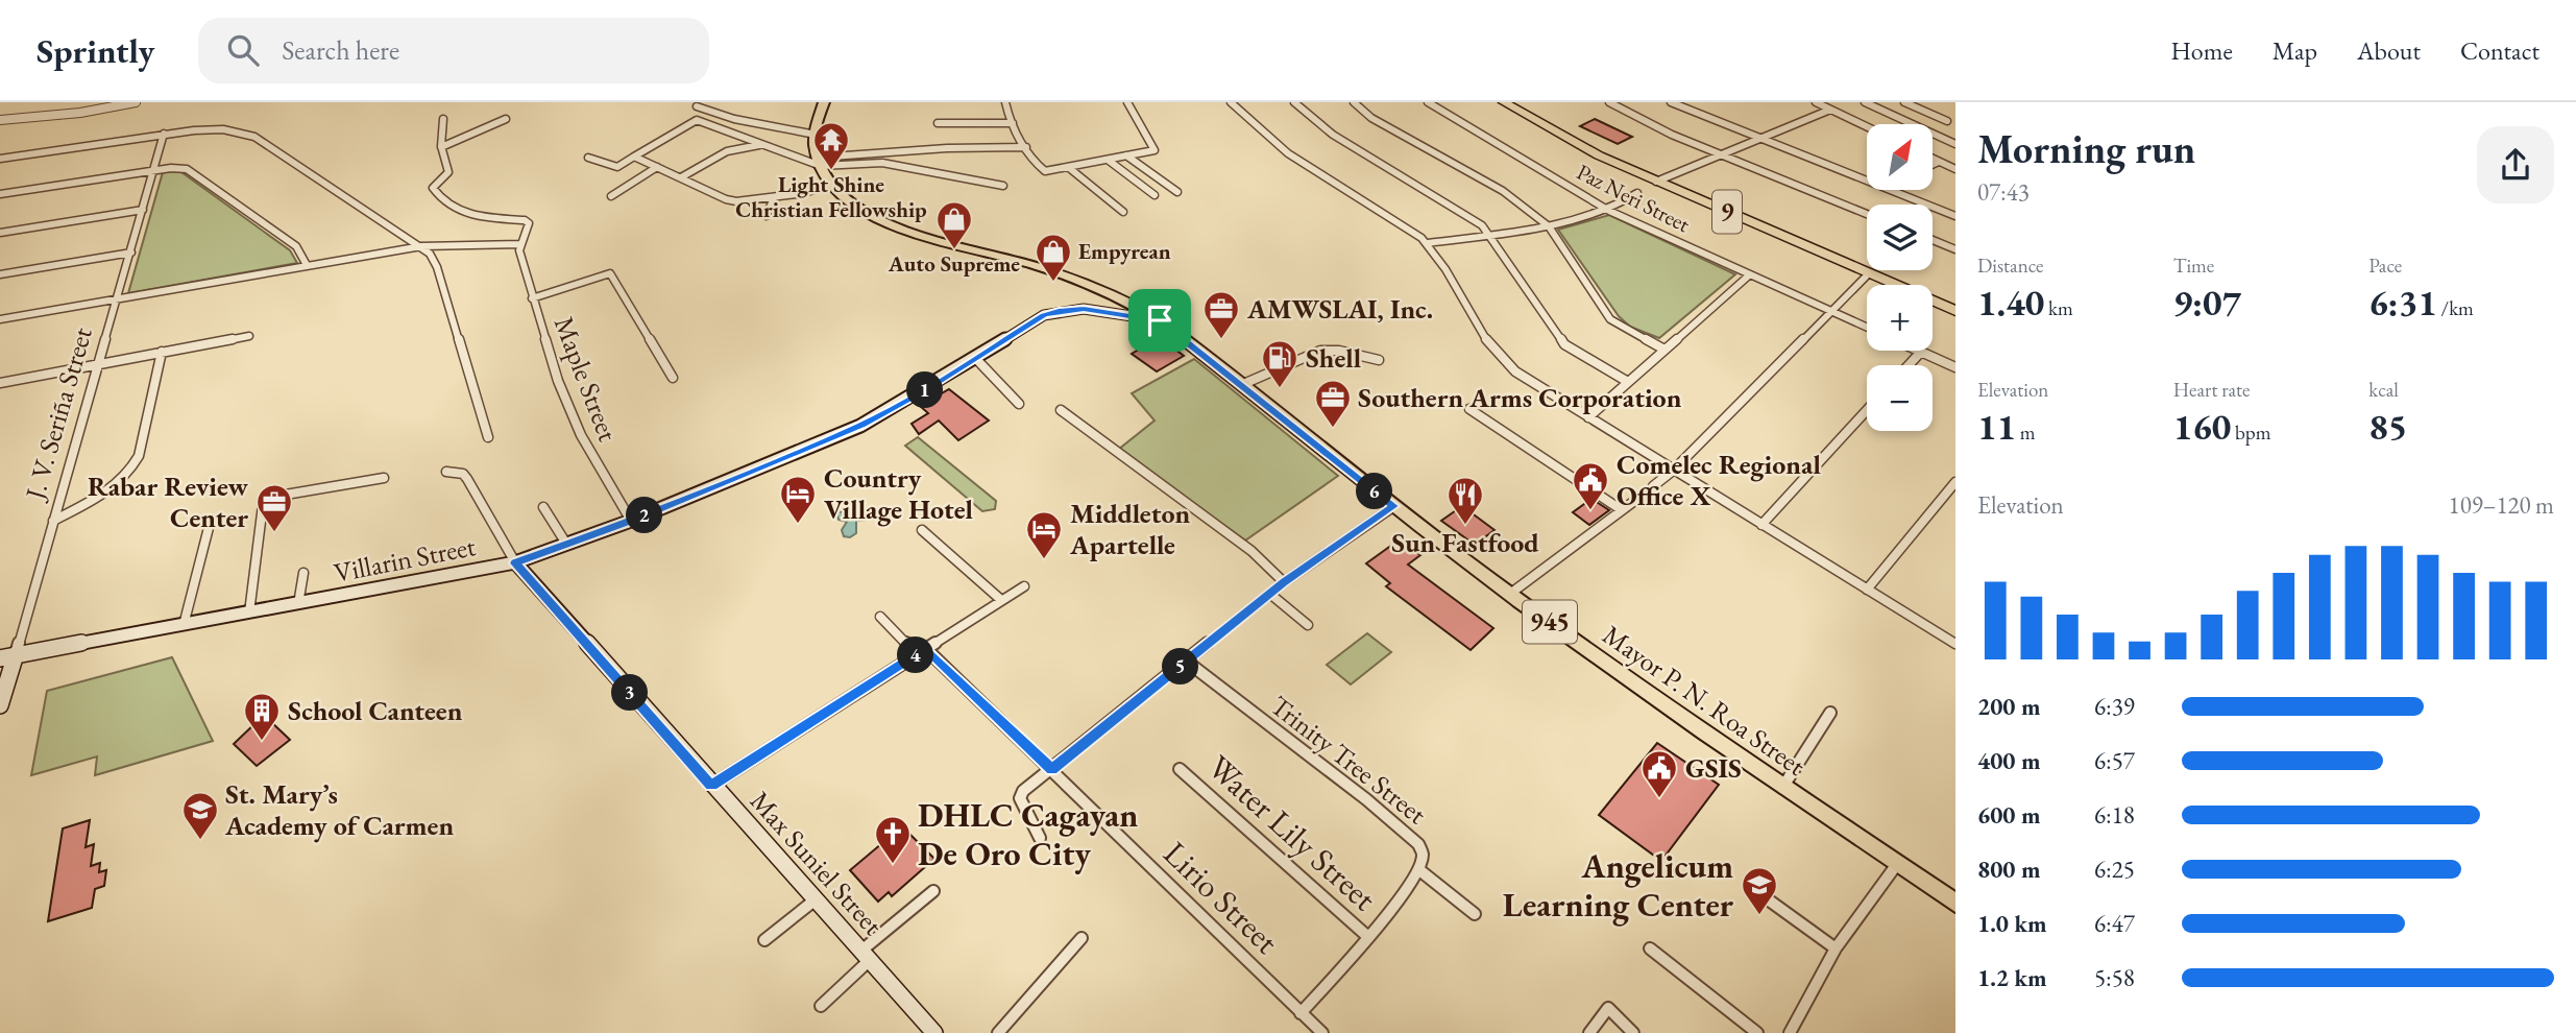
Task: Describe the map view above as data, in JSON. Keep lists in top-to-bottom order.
{
  "streets": {
    "highway": ["9"],
    "main road": [
      "J. V. Seriña Street",
      "Villarin Street",
      "945",
      "Mayor P. N. Roa Street",
      "Max Suniel Street"
    ],
    "street": [
      "Paz Neri Street",
      "Maple Street",
      "Trinity Tree Street",
      "Water Lily Street",
      "Lirio Street"
    ]
  },
  "crossings": [
    ["Maple Street", "Villarin Street"],
    ["J. V. Seriña Street", "Villarin Street"],
    ["Villarin Street", "Mayor P. N. Roa Street"],
    ["Villarin Street", "Max Suniel Street"],
    ["Trinity Tree Street", "Water Lily Street"],
    ["Trinity Tree Street", "Lirio Street"]
  ],
  "places": {
    "temple": ["Light Shine Christian Fellowship"],
    "shop": ["Auto Supreme", "Empyrean"],
    "office": ["AMWSLAI, Inc.", "Southern Arms Corporation", "Rabar Review Center"],
    "fuel station": ["Shell"],
    "public building": ["Comelec Regional Office Ⅹ", "GSIS"],
    "hotel": ["Country Village Hotel", "Middleton Apartelle"],
    "restaurant": ["Sun Fastfood"],
    "building": ["School Canteen"],
    "school or university": ["St. Mary’s Academy of Carmen", "Angelicum Learning Center"],
    "church": ["DHLC Cagayan De Oro City"]
  },
  "north": "top right",
  "page": {
    "header": "Sprintly",
    "search": "Search here",
    "nav": [
      "Home",
      "Map",
      "About",
      "Contact"
    ],
    "heading": ["Morning run", "07:43"],
    "map_buttons": ["+", "−"],
    "stats": [
      ["Distance", "1.40 km"],
      ["Time", "9:07"],
      ["Pace", "6:31 /km"],
      ["Elevation", "11 m"],
      ["Heart rate", "160 bpm"],
      ["kcal", "85"]
    ],
    "pins": [
      "1",
      "6",
      "2",
      "4",
      "5",
      "3"
    ],
    "chart": ["Elevation", "109–120 m"],
    "list": [
      {
        "name": "200 m",
        "note": "6:39"
      },
      {
        "name": "400 m",
        "note": "6:57"
      },
      {
        "name": "600 m",
        "note": "6:18"
      },
      {
        "name": "800 m",
        "note": "6:25"
      },
      {
        "name": "1.0 km",
        "note": "6:47"
      },
      {
        "name": "1.2 km",
        "note": "5:58"
      }
    ]
  }
}
